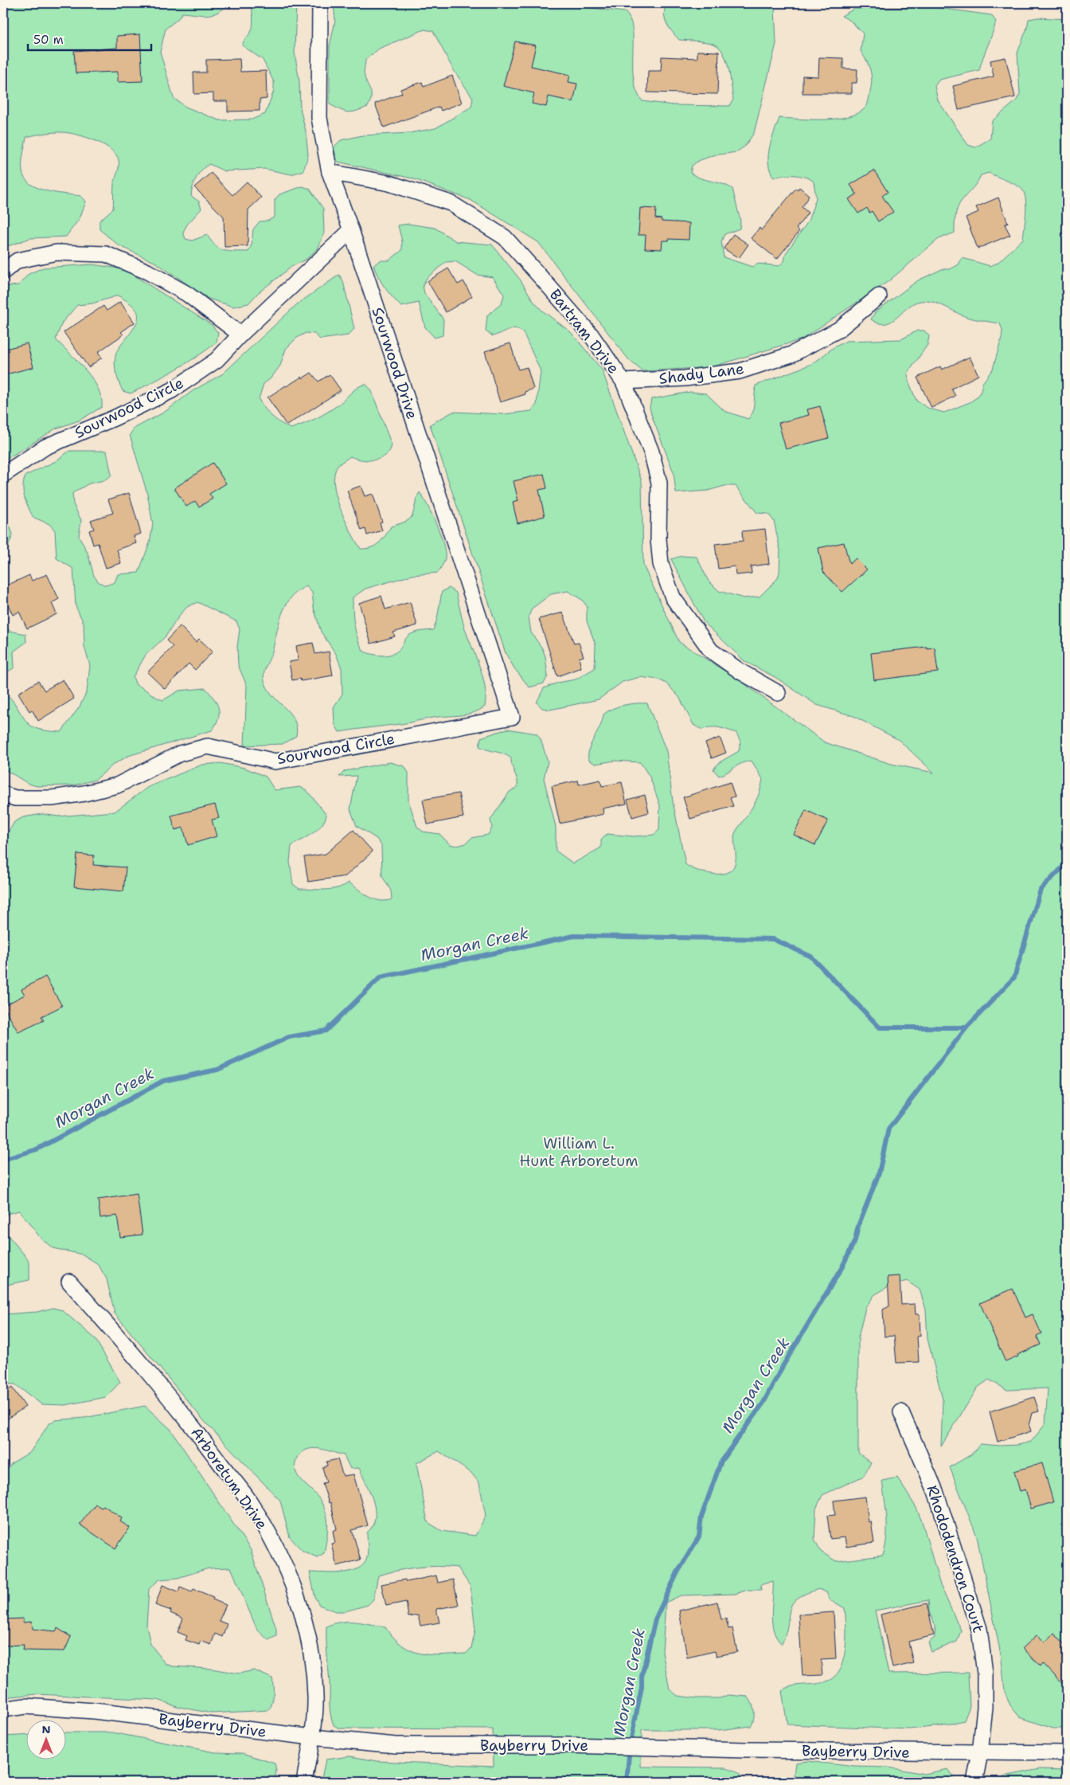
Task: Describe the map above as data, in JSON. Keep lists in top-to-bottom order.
{
  "streets": {
    "street": [
      "Bartram Drive",
      "Sourwood Drive",
      "Shady Lane",
      "Sourwood Circle",
      "Arboretum Drive",
      "Rhododendron Court",
      "Bayberry Drive"
    ]
  },
  "crossings": [
    ["Bartram Drive", "Sourwood Drive"],
    ["Bartram Drive", "Shady Lane"],
    ["Sourwood Drive", "Sourwood Circle"],
    ["Arboretum Drive", "Bayberry Drive"],
    ["Rhododendron Court", "Bayberry Drive"]
  ],
  "water": ["Morgan Creek"],
  "parks": ["William L. Hunt Arboretum"],
  "scale_bar": "50 m",
  "north": "top"
}
